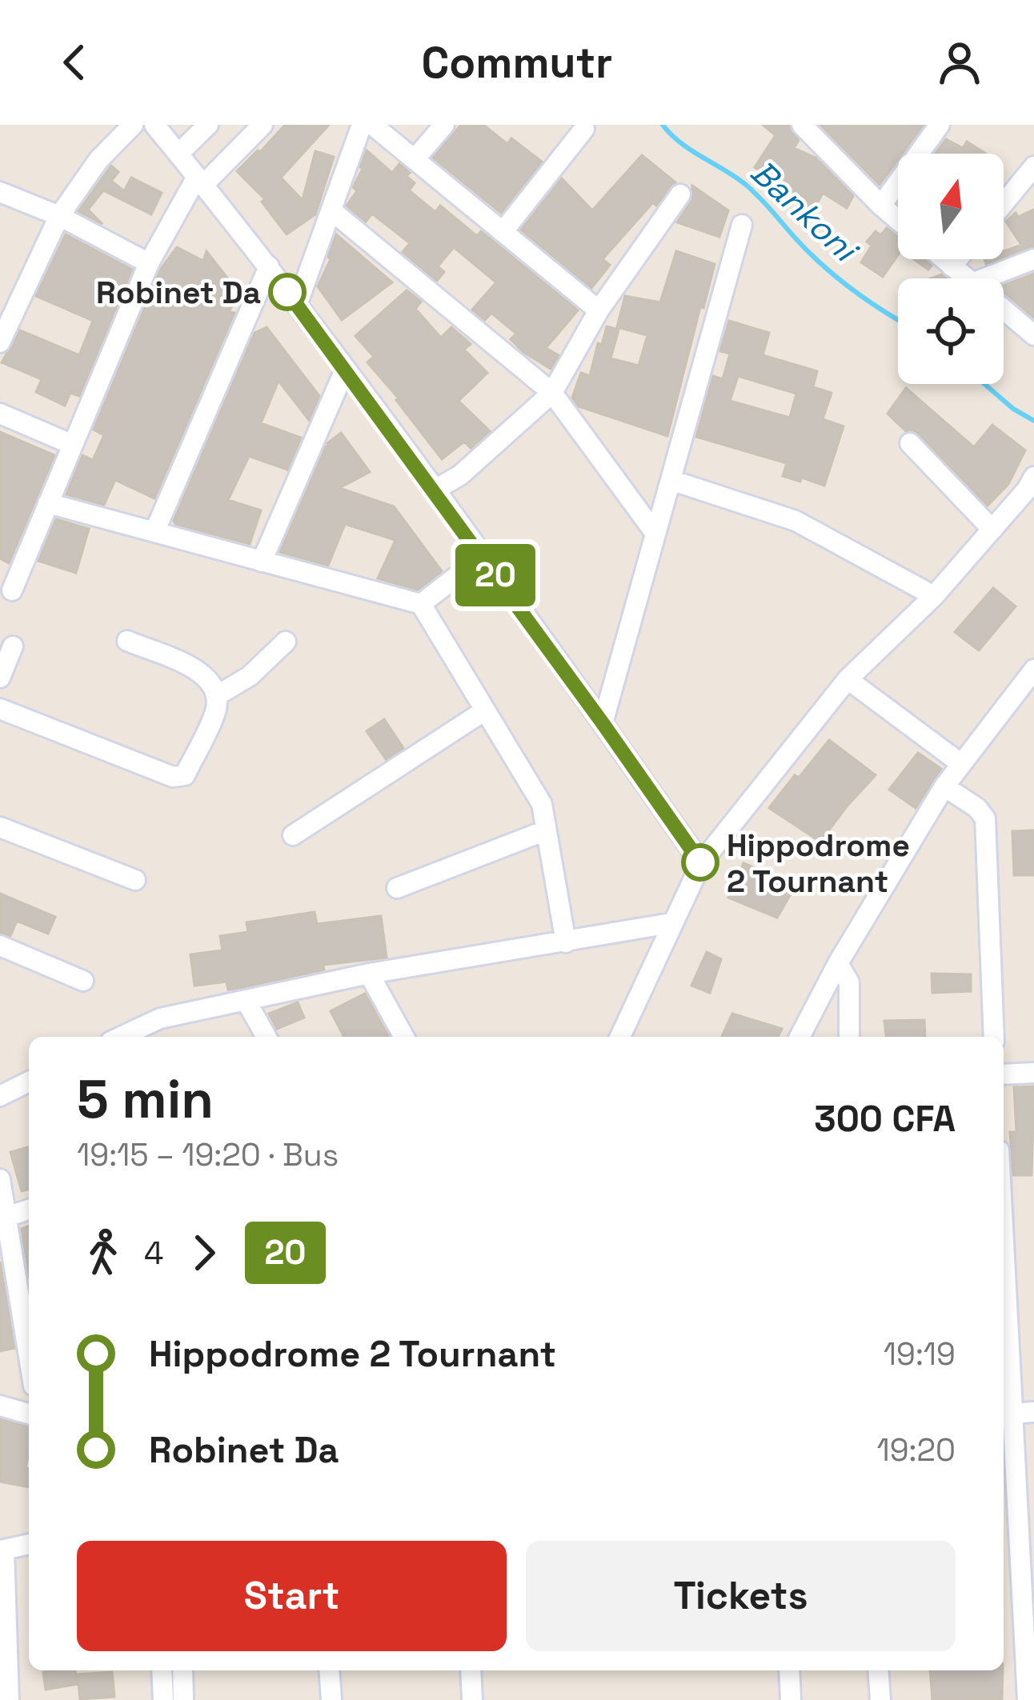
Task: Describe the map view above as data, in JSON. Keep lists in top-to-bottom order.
{
  "water": ["Bankoni"],
  "places": ["Robinet Da", "Hippodrome 2 Tournant"],
  "lines": ["bus line 20"],
  "north": "top",
  "page": {
    "header": "Commutr",
    "on_map": "20",
    "heading": ["5 min", "19:15 – 19:20 · Bus", "300 CFA"],
    "legs": ["4", "20"],
    "list": [
      {
        "name": "Hippodrome 2 Tournant",
        "value": "19:19"
      },
      {
        "name": "Robinet Da",
        "value": "19:20"
      }
    ],
    "buttons": ["Start", "Tickets"]
  }
}
